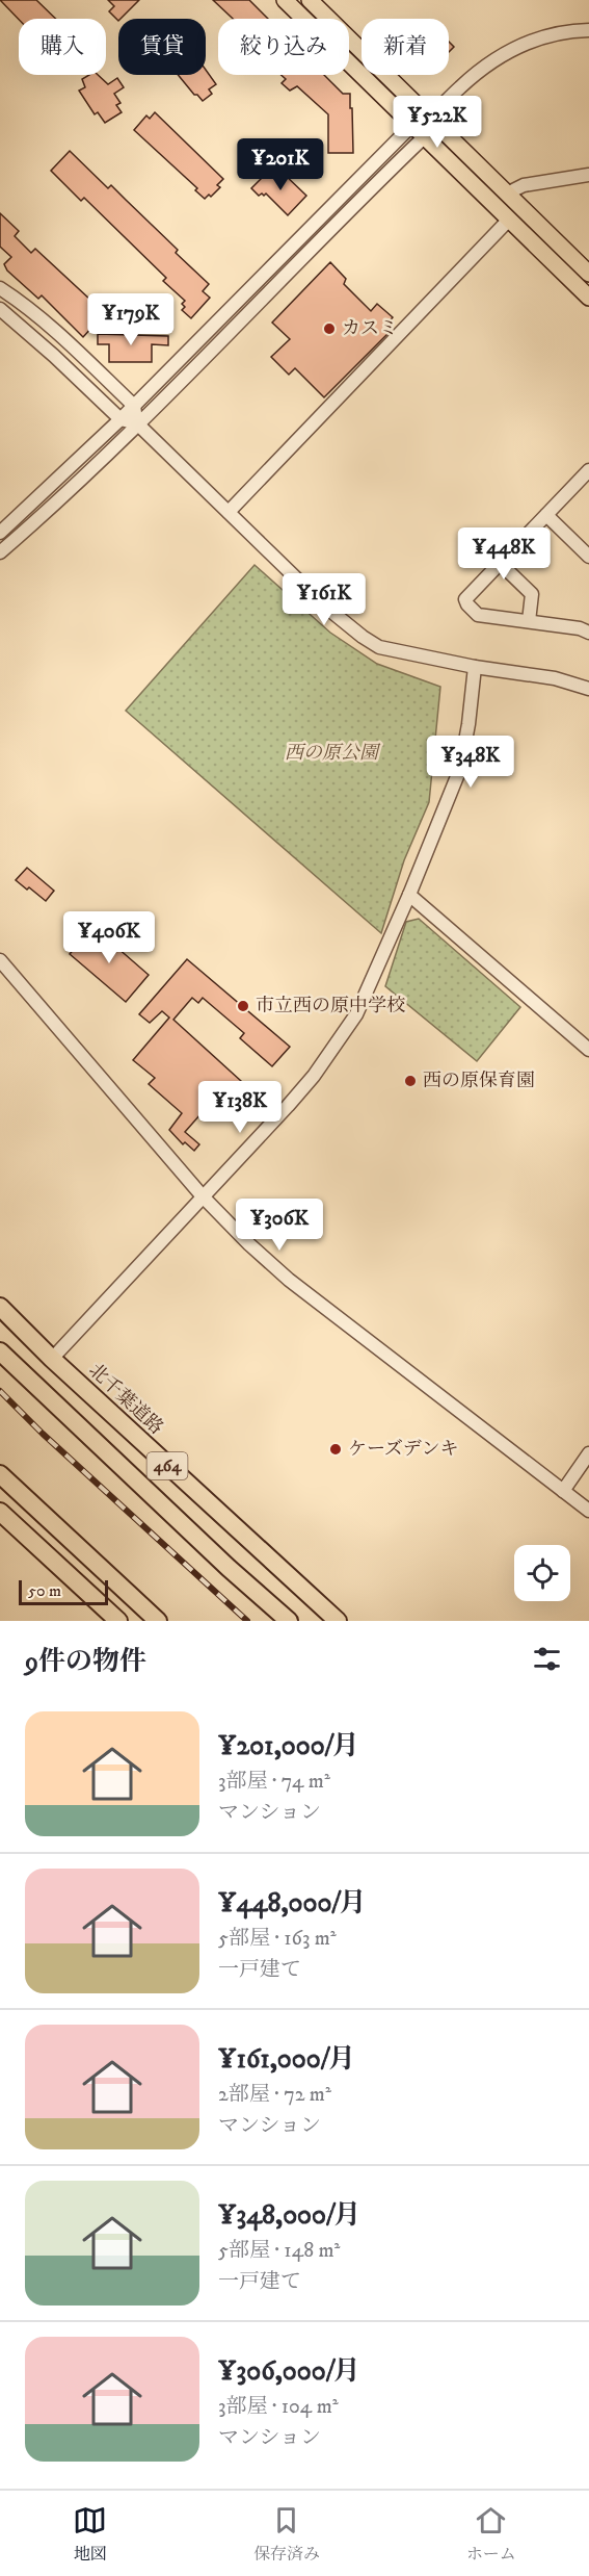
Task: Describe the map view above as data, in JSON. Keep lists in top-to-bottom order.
{
  "streets": {
    "highway": ["北千葉道路", "464"]
  },
  "parks": ["西の原公園"],
  "places": [
    "カスミ",
    "市立西の原中学校",
    "西の原保育園",
    "ケーズデンキ"
  ],
  "scale_bar": "50 m",
  "page": {
    "chip": [
      "購入",
      "賃貸",
      "絞り込み",
      "新着"
    ],
    "price": [
      "¥522K",
      "¥201K",
      "¥179K",
      "¥448K",
      "¥161K",
      "¥348K",
      "¥406K",
      "¥138K",
      "¥306K"
    ],
    "scale": "50 m",
    "heading": "9件の物件",
    "list": [
      {
        "name": "¥201,000/月",
        "note": "3部屋 · 74 m² · マンション"
      },
      {
        "name": "¥448,000/月",
        "note": "5部屋 · 163 m² · 一戸建て"
      },
      {
        "name": "¥161,000/月",
        "note": "2部屋 · 72 m² · マンション"
      },
      {
        "name": "¥348,000/月",
        "note": "5部屋 · 148 m² · 一戸建て"
      },
      {
        "name": "¥306,000/月",
        "note": "3部屋 · 104 m² · マンション"
      }
    ],
    "tabs": ["地図", "保存済み", "ホーム"]
  }
}
